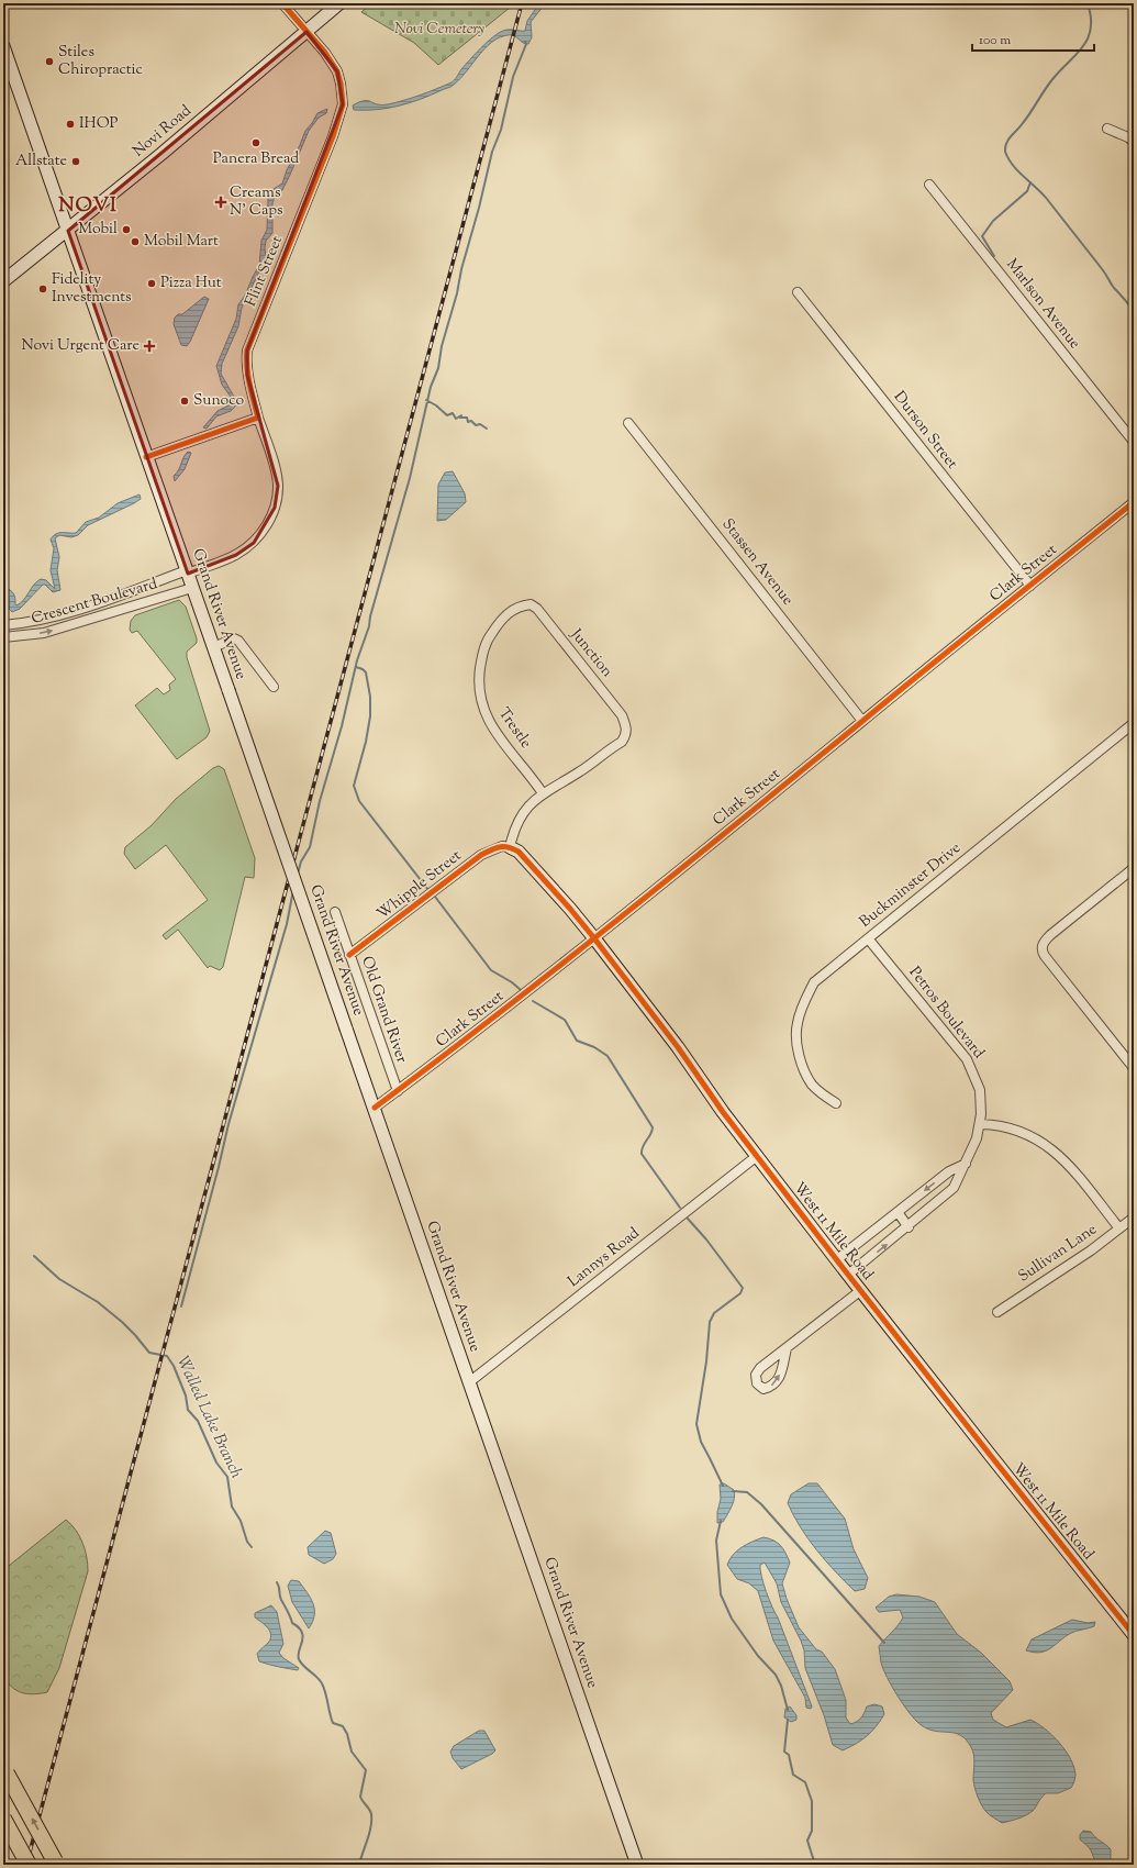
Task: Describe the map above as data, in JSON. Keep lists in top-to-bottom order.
{
  "streets": {
    "main road": ["Novi Road", "Grand River Avenue", "West 11 Mile Road"],
    "street": [
      "Flint Street",
      "Marlson Avenue",
      "Durson Street",
      "Stassen Avenue",
      "Clark Street",
      "Crescent Boulevard",
      "Junction",
      "Trestle",
      "Whipple Street",
      "Buckminster Drive",
      "Old Grand River",
      "Petros Boulevard",
      "Sullivan Lane",
      "Lannys Road"
    ]
  },
  "crossings": [
    ["Novi Road", "Flint Street"],
    ["Novi Road", "Grand River Avenue"],
    ["Flint Street", "Crescent Boulevard"],
    ["Flint Street", "Grand River Avenue"],
    ["Durson Street", "Clark Street"],
    ["Stassen Avenue", "Clark Street"],
    ["Clark Street", "Grand River Avenue"],
    ["Clark Street", "Old Grand River"],
    ["Clark Street", "West 11 Mile Road"],
    ["Crescent Boulevard", "Grand River Avenue"],
    ["Grand River Avenue", "Lannys Road"],
    ["Junction", "Trestle"],
    ["Whipple Street", "Old Grand River"],
    ["Whipple Street", "West 11 Mile Road"],
    ["Buckminster Drive", "Petros Boulevard"],
    ["Petros Boulevard", "West 11 Mile Road"],
    ["West 11 Mile Road", "Lannys Road"]
  ],
  "districts": ["NOVI"],
  "water": ["Walled Lake Branch"],
  "parks": ["Novi Cemetery"],
  "places": {
    "other": [
      "Stiles Chiropractic",
      "IHOP",
      "Panera Bread",
      "Allstate",
      "Mobil",
      "Mobil Mart",
      "Pizza Hut",
      "Fidelity Investments",
      "Sunoco"
    ],
    "health": ["Creams N' Caps", "Novi Urgent Care"]
  },
  "scale_bar": "100 m"
}
